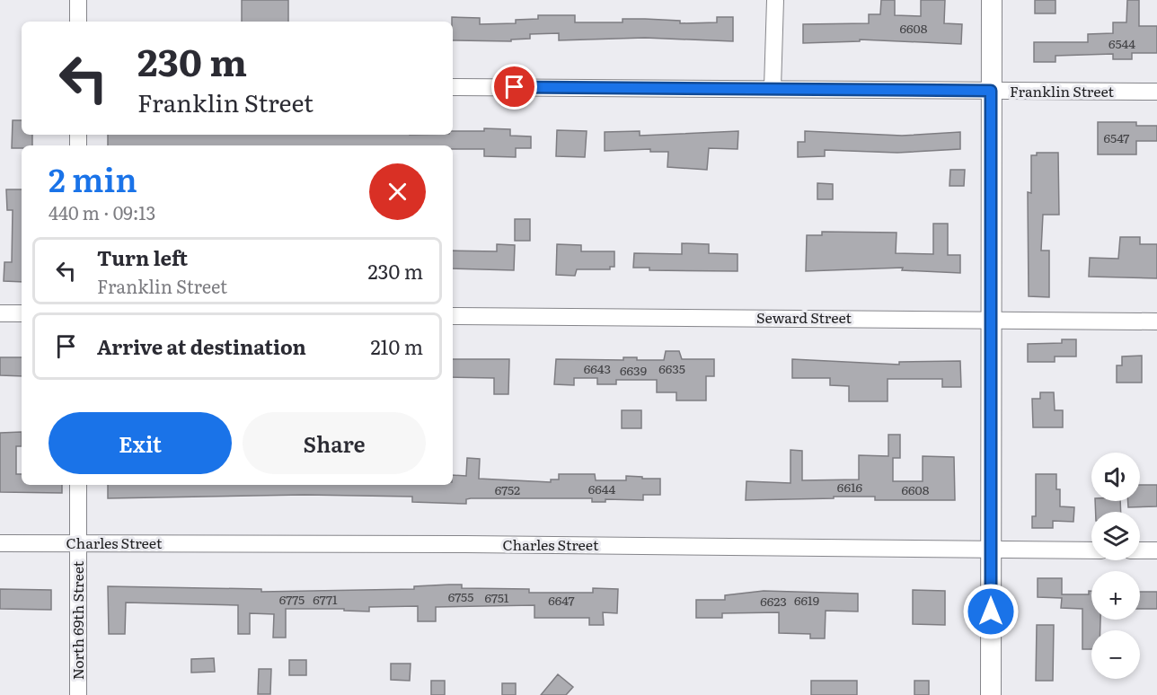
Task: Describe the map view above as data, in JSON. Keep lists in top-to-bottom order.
{
  "streets": {
    "street": [
      "Franklin Street",
      "Seward Street",
      "Charles Street",
      "North 69th Street"
    ]
  },
  "crossings": [
    ["Charles Street", "North 69th Street"]
  ],
  "house_numbers": [
    "6608",
    "6544",
    "6547",
    "6643",
    "6635",
    "6639",
    "6616",
    "6644",
    "6752",
    "6608",
    "6755",
    "6751",
    "6775",
    "6771",
    "6647",
    "6619",
    "6623"
  ],
  "page": {
    "turn": ["230 m", "Franklin Street"],
    "heading": ["2 min", "440 m · 09:13"],
    "list": [
      {
        "name": "Turn left",
        "note": "Franklin Street",
        "value": "230 m"
      },
      {
        "name": "Arrive at destination",
        "value": "210 m"
      }
    ],
    "buttons": ["Exit", "Share"],
    "map_buttons": ["+", "−"]
  }
}
